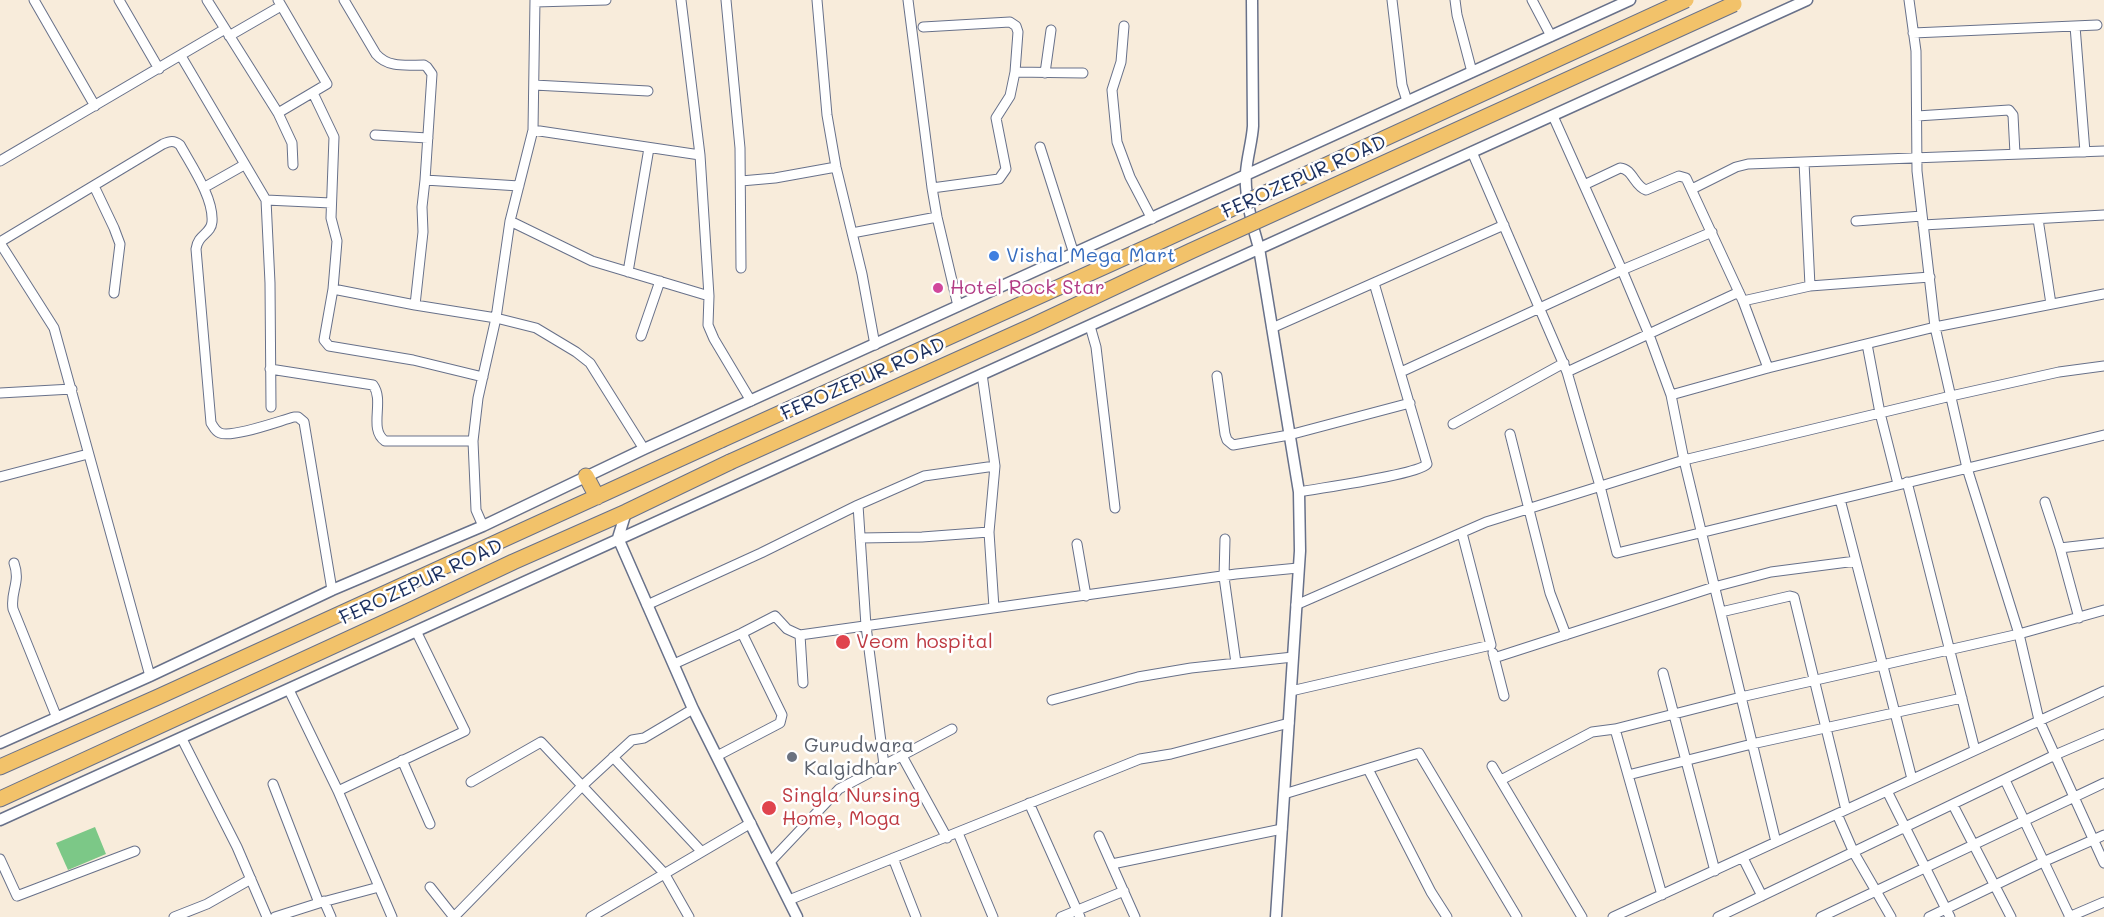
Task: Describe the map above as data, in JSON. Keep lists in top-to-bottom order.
{
  "streets": {
    "highway": ["FEROZEPUR ROAD"]
  },
  "places": [
    "Vishal Mega Mart",
    "Hotel Rock Star",
    "Veom hospital",
    "Gurudwara Kalgidhar",
    "Singla Nursing Home, Moga"
  ]
}
